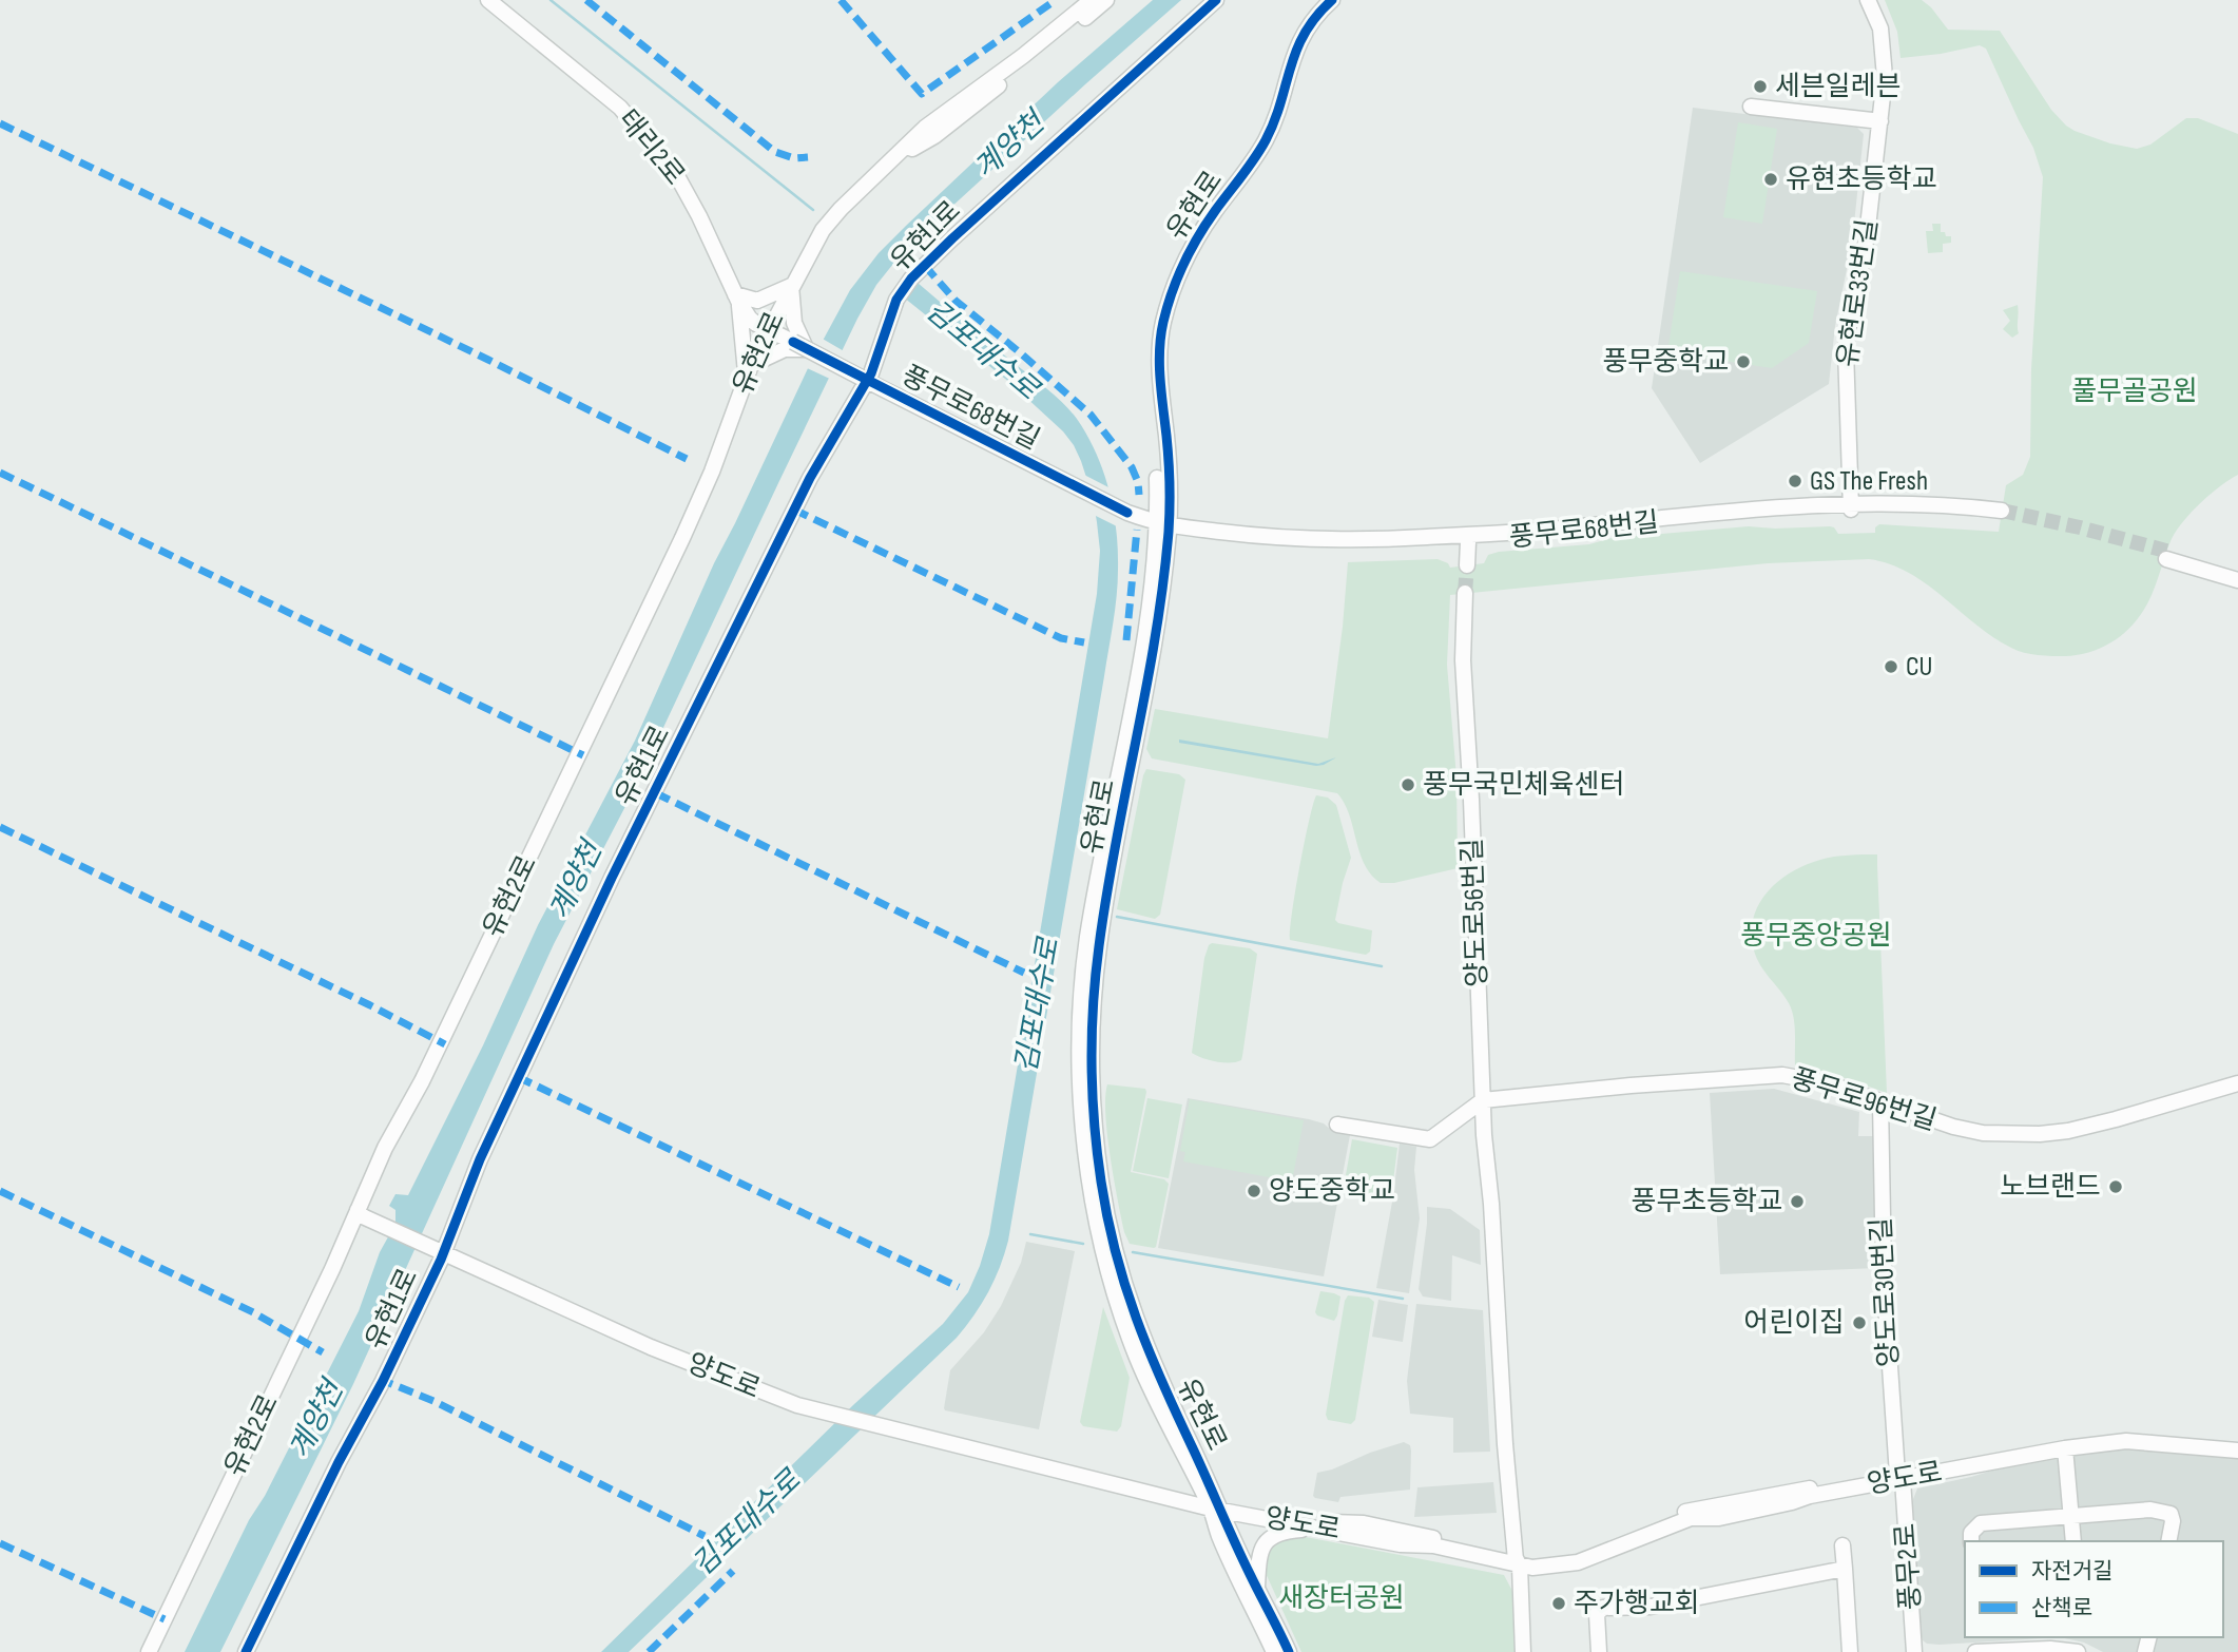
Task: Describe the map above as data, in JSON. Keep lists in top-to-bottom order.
{
  "streets": {
    "street": [
      "태리2로",
      "유현로",
      "유현1로",
      "유현로33번길",
      "유현2로",
      "풍무로68번길",
      "양도로56번길",
      "풍무로96번길",
      "양도로30번길",
      "양도로",
      "풍무2로"
    ]
  },
  "crossings": [
    ["태리2로", "유현2로"],
    ["태리2로", "풍무로68번길"],
    ["유현로", "풍무로68번길"],
    ["유현로", "양도로"],
    ["유현1로", "양도로"],
    ["유현로33번길", "풍무로68번길"],
    ["유현2로", "풍무로68번길"],
    ["유현2로", "양도로"],
    ["양도로56번길", "풍무로96번길"],
    ["양도로56번길", "양도로"],
    ["풍무로96번길", "양도로30번길"],
    ["양도로30번길", "양도로"],
    ["양도로30번길", "풍무2로"],
    ["양도로", "풍무2로"]
  ],
  "water": ["계양천", "김포대수로"],
  "parks": ["풀무골공원", "풍무중앙공원", "새장터공원"],
  "places": [
    "세븐일레븐",
    "유현초등학교",
    "풍무중학교",
    "GS The Fresh",
    "CU",
    "풍무국민체육센터",
    "노브랜드",
    "양도중학교",
    "풍무초등학교",
    "어린이집",
    "주가행교회"
  ],
  "legend": ["자전거길", "산책로"]
}
